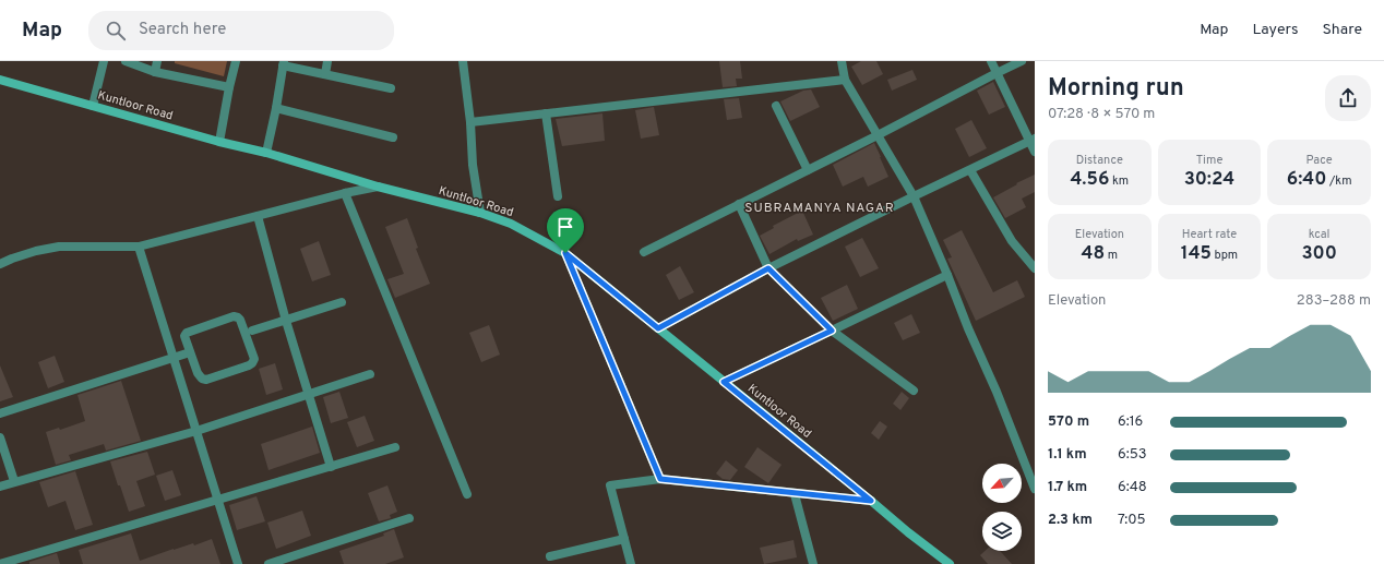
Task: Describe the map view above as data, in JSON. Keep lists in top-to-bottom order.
{
  "streets": {
    "street": ["Kuntloor Road"]
  },
  "districts": ["SUBRAMANYA NAGAR"],
  "north": "bottom left",
  "page": {
    "header": "Map",
    "search": "Search here",
    "nav": ["Map", "Layers", "Share"],
    "heading": ["Morning run", "07:28 · 8 × 570 m"],
    "stats": [
      ["Distance", "4.56 km"],
      ["Time", "30:24"],
      ["Pace", "6:40 /km"],
      ["Elevation", "48 m"],
      ["Heart rate", "145 bpm"],
      ["kcal", "300"]
    ],
    "chart": ["Elevation", "283–288 m"],
    "list": [
      {
        "name": "570 m",
        "note": "6:16"
      },
      {
        "name": "1.1 km",
        "note": "6:53"
      },
      {
        "name": "1.7 km",
        "note": "6:48"
      },
      {
        "name": "2.3 km",
        "note": "7:05"
      }
    ]
  }
}
